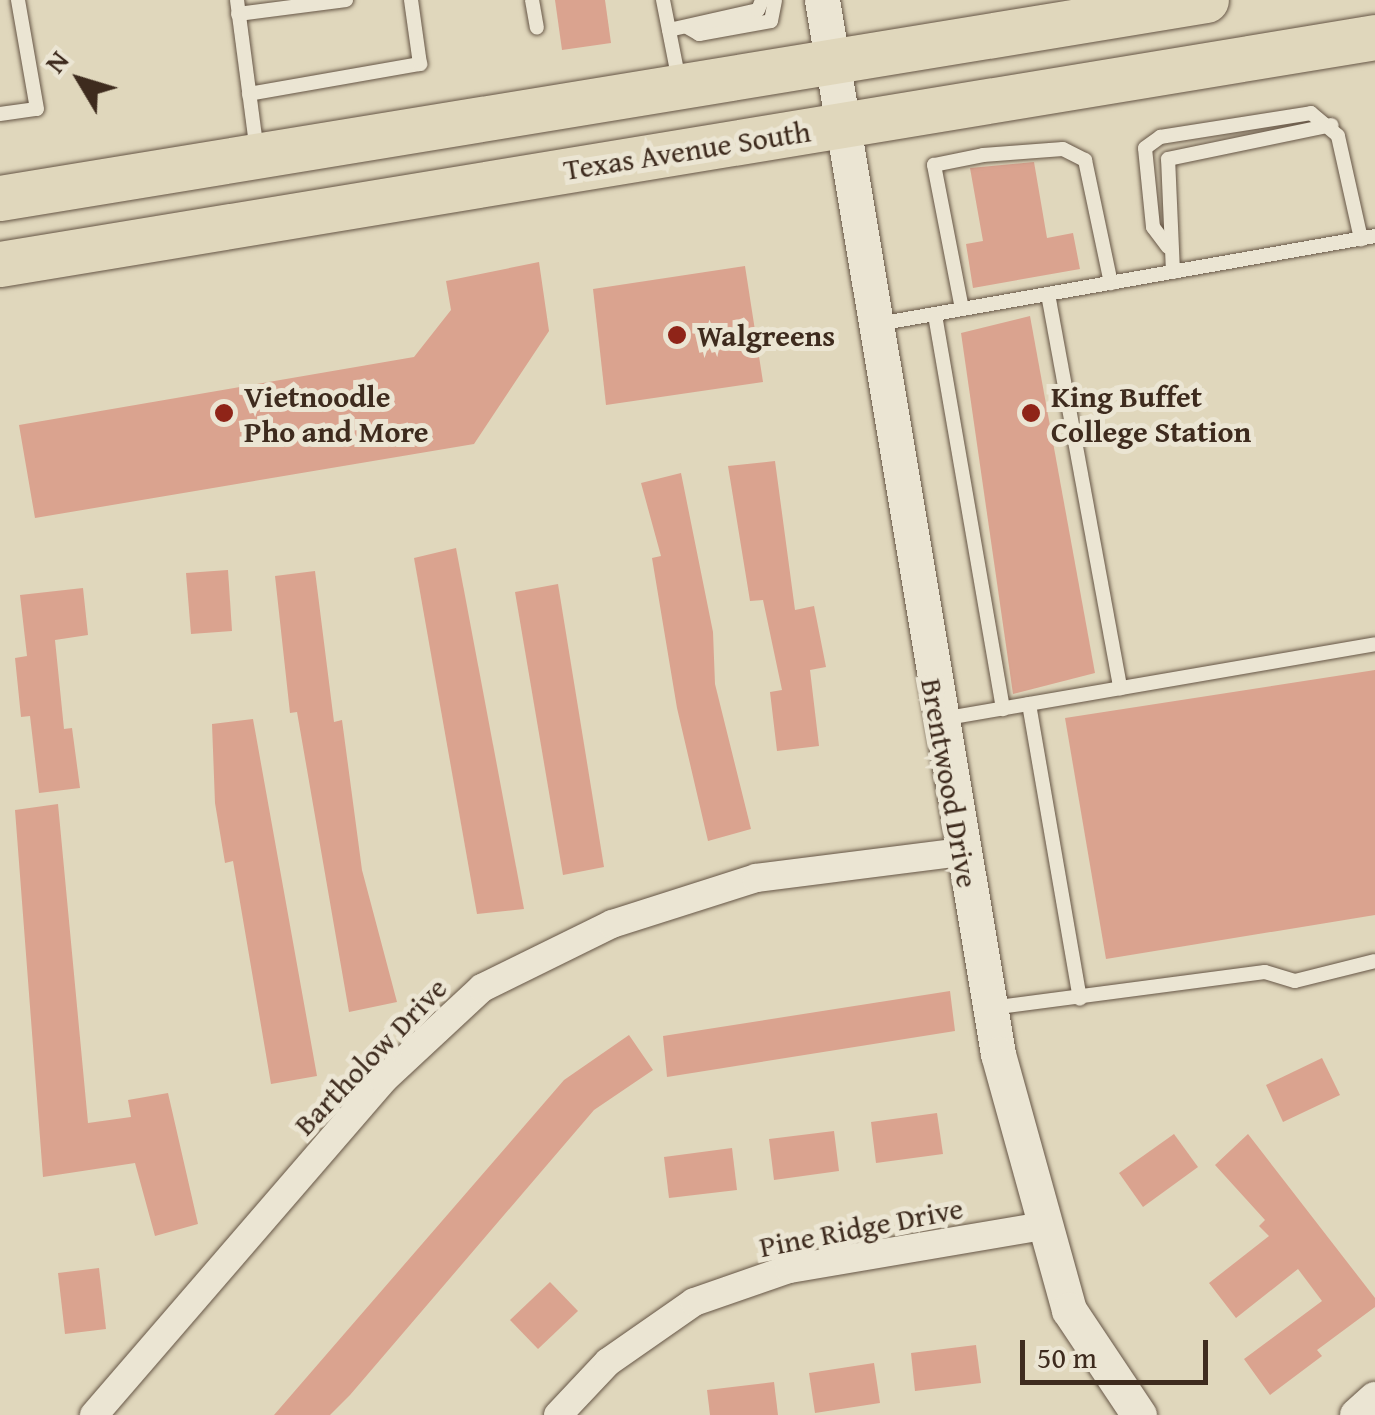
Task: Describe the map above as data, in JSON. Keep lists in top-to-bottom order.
{
  "streets": {
    "main road": ["Texas Avenue South"],
    "street": ["Brentwood Drive", "Bartholow Drive", "Pine Ridge Drive"]
  },
  "crossings": [
    ["Texas Avenue South", "Brentwood Drive"],
    ["Brentwood Drive", "Bartholow Drive"],
    ["Brentwood Drive", "Pine Ridge Drive"]
  ],
  "places": ["Walgreens", "Vietnoodle Pho and More", "King Buffet College Station"],
  "scale_bar": "50 m",
  "north": "top left"
}
